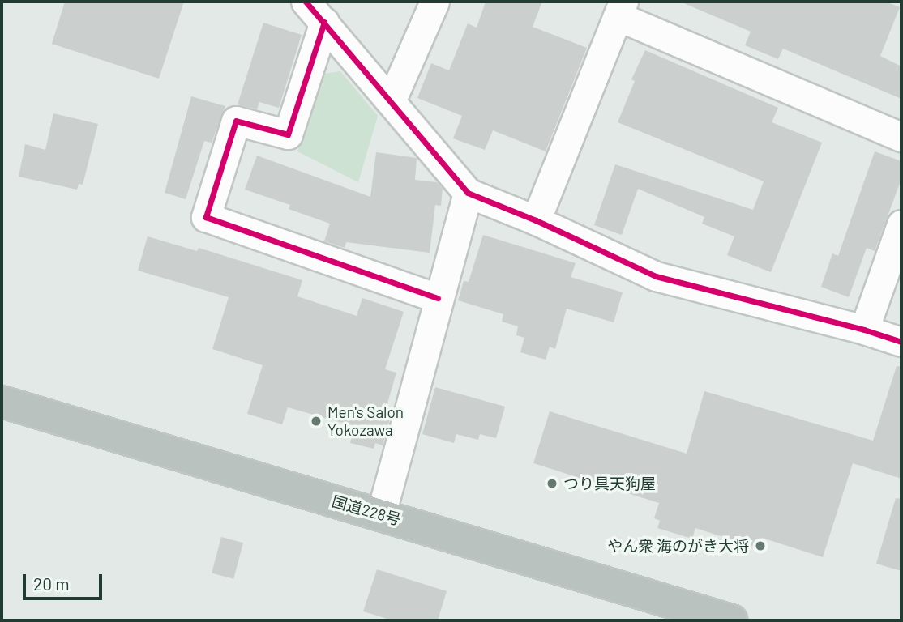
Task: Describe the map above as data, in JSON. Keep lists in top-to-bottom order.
{
  "streets": {
    "highway": ["国道228号"]
  },
  "places": ["Men's Salon Yokozawa", "つり具天狗屋", "やん衆 海のがき大将"],
  "scale_bar": "20 m"
}
